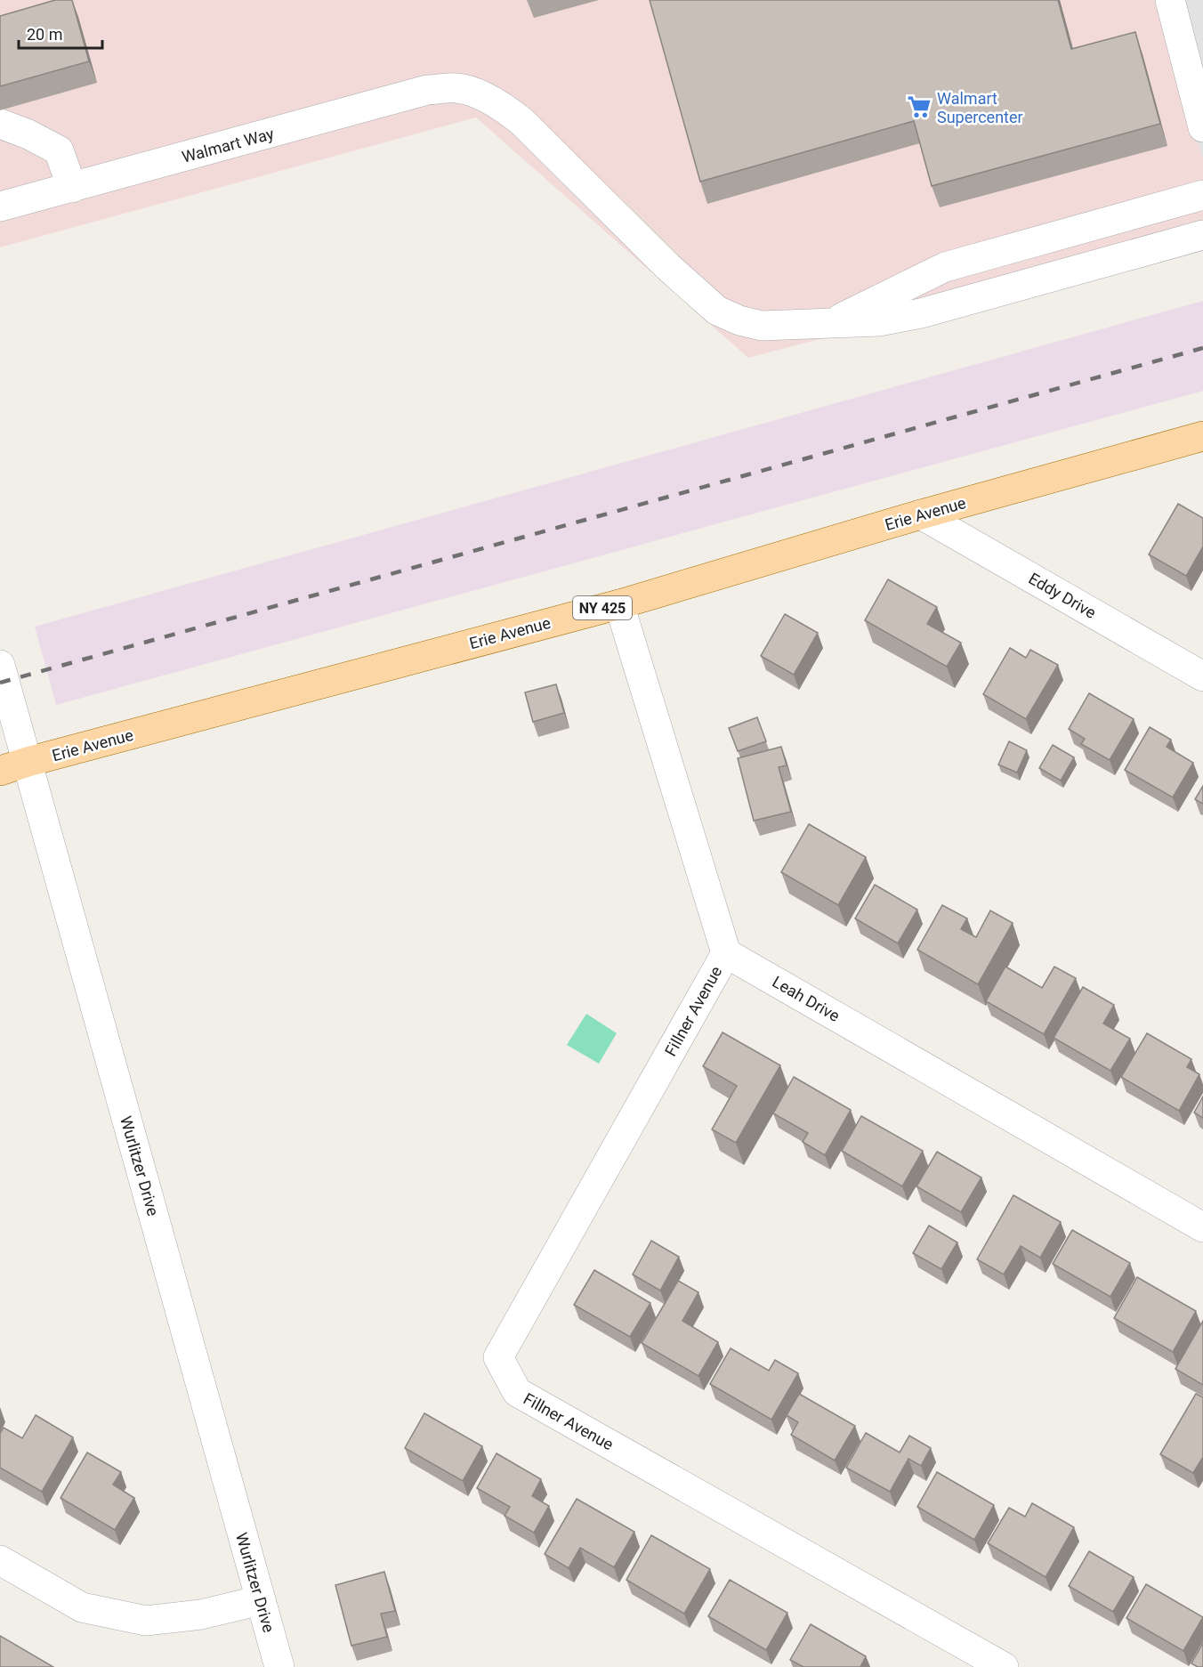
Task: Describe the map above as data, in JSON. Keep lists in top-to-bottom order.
{
  "streets": {
    "main road": ["Erie Avenue", "NY 425"],
    "street": [
      "Walmart Way",
      "Eddy Drive",
      "Leah Drive",
      "Fillner Avenue",
      "Wurlitzer Drive"
    ]
  },
  "crossings": [
    ["Erie Avenue", "Eddy Drive"],
    ["Erie Avenue", "Wurlitzer Drive"],
    ["Leah Drive", "Fillner Avenue"]
  ],
  "places": {
    "supermarket": ["Walmart Supercenter"]
  },
  "scale_bar": "20 m"
}
